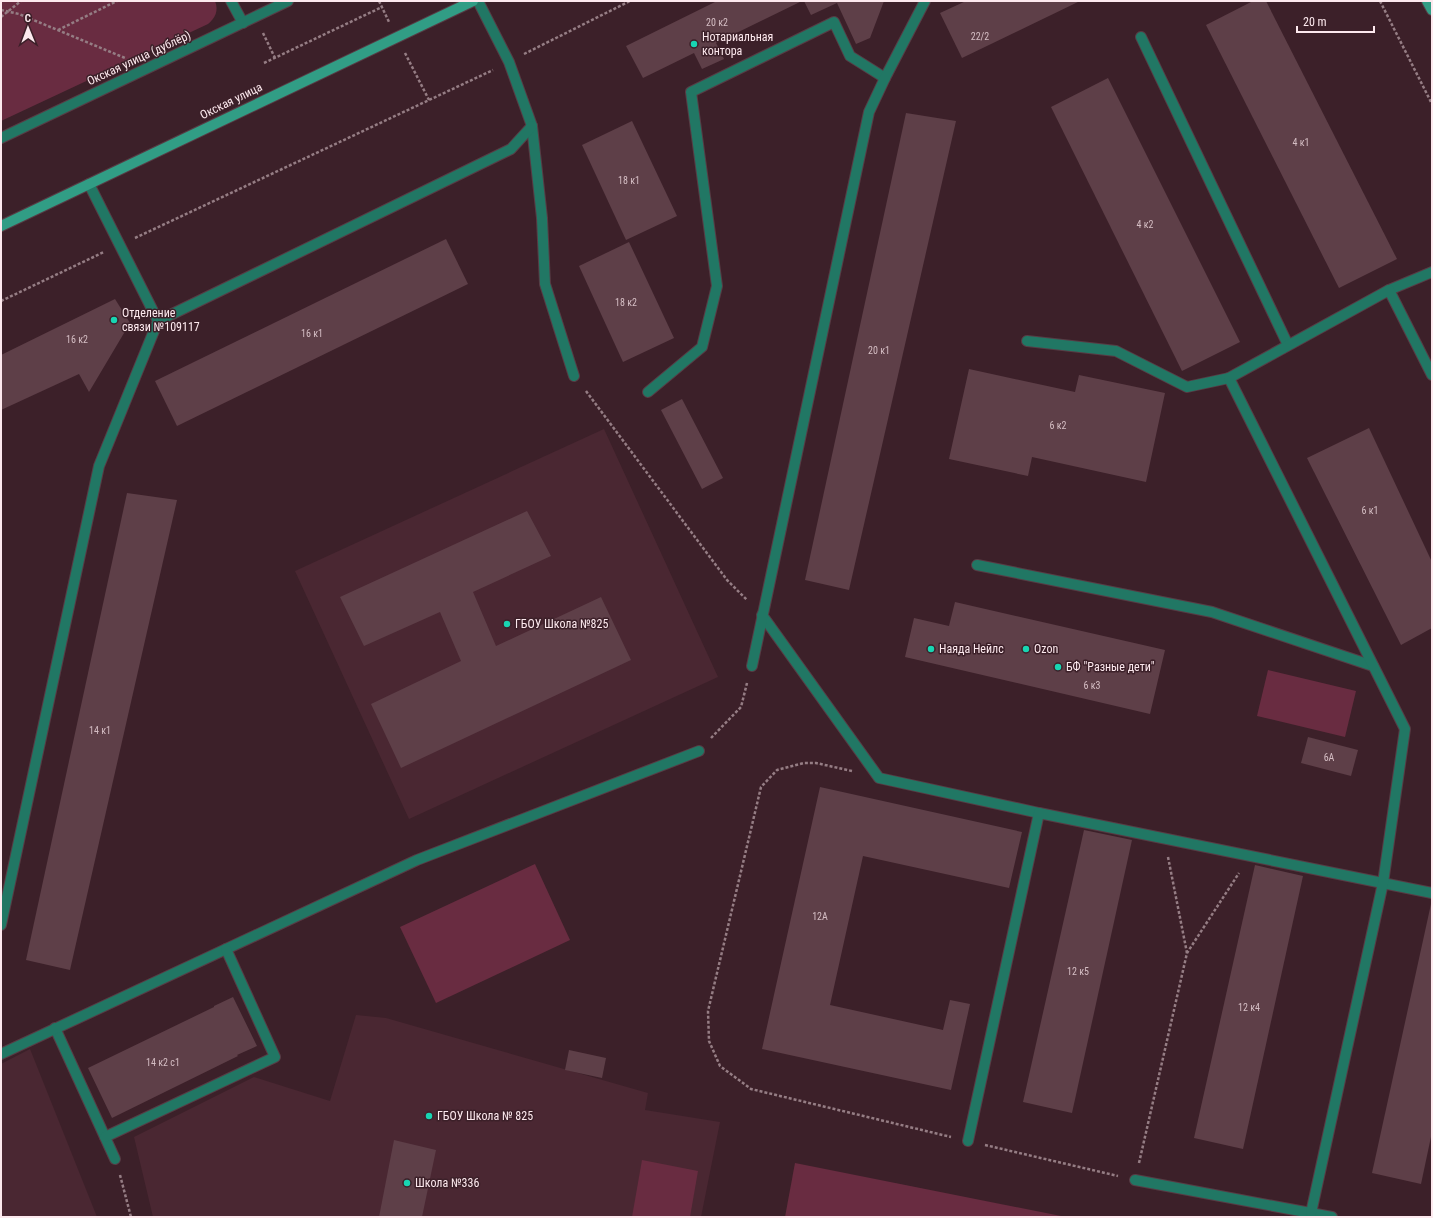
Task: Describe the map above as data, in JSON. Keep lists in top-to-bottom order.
{
  "streets": {
    "main road": ["Окская улица"],
    "street": ["Окская улица (дублёр)"]
  },
  "places": [
    "Нотариальная контора",
    "Отделение связи №109117",
    "ГБОУ Школа №825",
    "Наяда Нейлс",
    "Ozon",
    "БФ \"Разные дети\"",
    "ГБОУ Школа № 825",
    "Школа №336"
  ],
  "house_numbers": [
    "20 к2",
    "22/2",
    "4 к1",
    "18 к1",
    "4 к2",
    "18 к2",
    "16 к1",
    "16 к2",
    "20 к1",
    "6 к2",
    "6 к1",
    "6 к3",
    "14 к1",
    "6А",
    "12А",
    "12 к5",
    "12 к4",
    "14 к2 с1"
  ],
  "scale_bar": "20 m",
  "north": "top"
}
